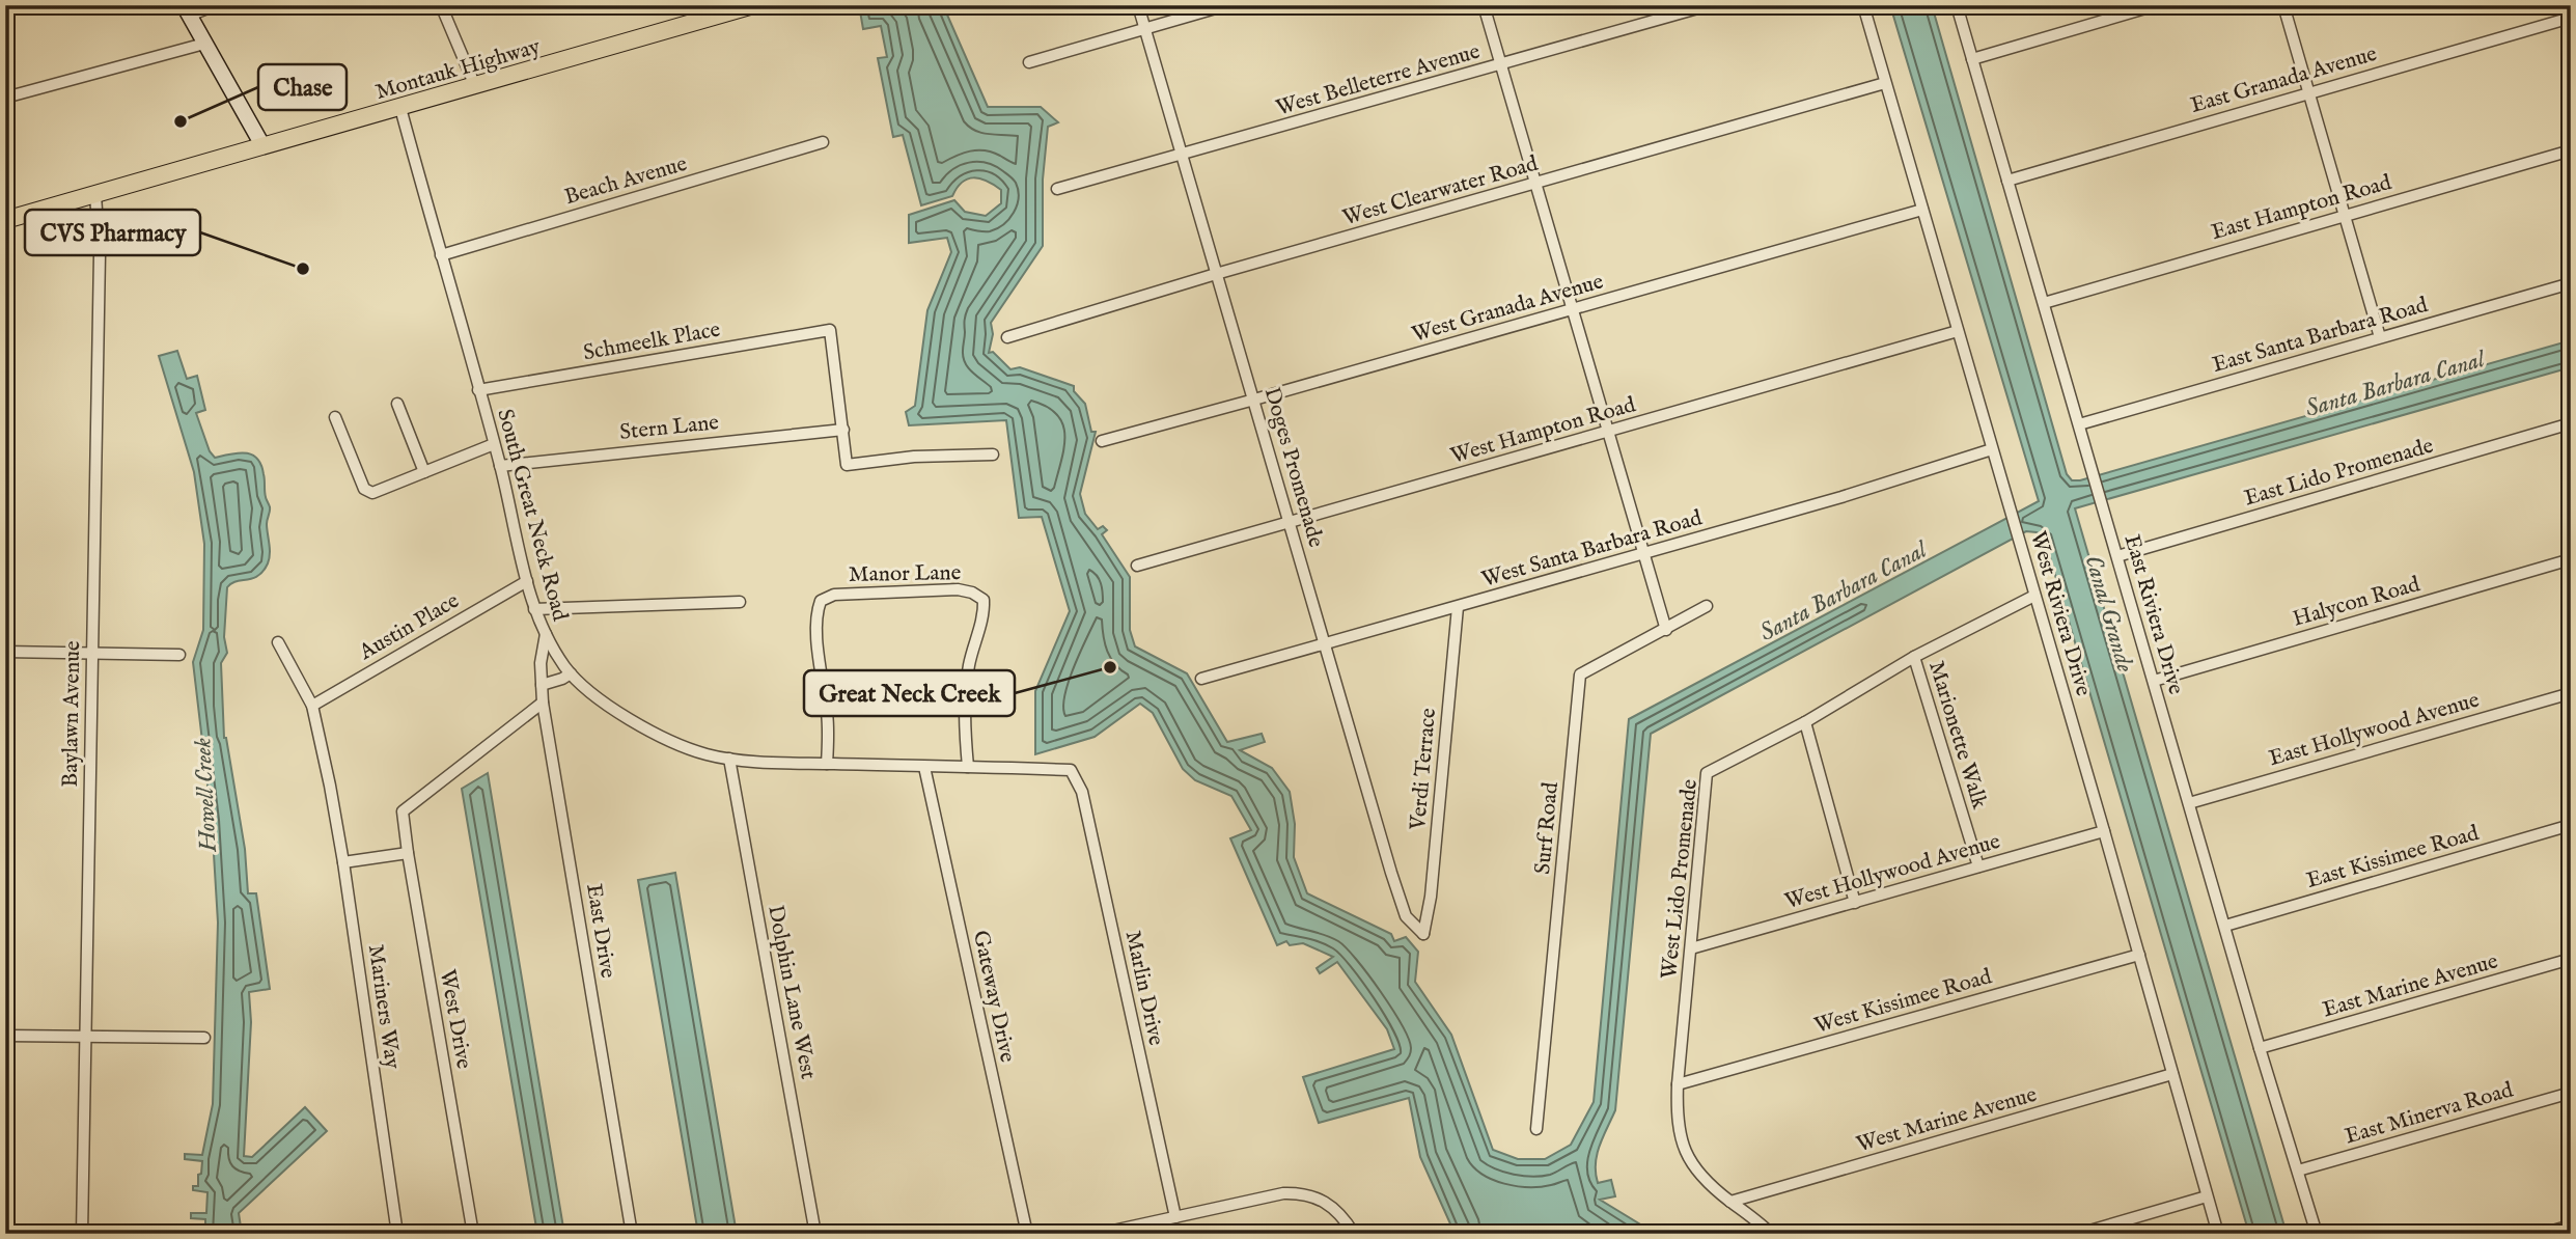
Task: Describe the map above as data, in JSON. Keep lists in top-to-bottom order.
{
  "streets": {
    "main road": ["Montauk Highway"],
    "street": [
      "West Belleterre Avenue",
      "East Granada Avenue",
      "Beach Avenue",
      "West Clearwater Road",
      "East Hampton Road",
      "West Granada Avenue",
      "East Santa Barbara Road",
      "Schmeelk Place",
      "Stern Lane",
      "West Hampton Road",
      "Doges Promenade",
      "East Lido Promenade",
      "South Great Neck Road",
      "West Santa Barbara Road",
      "Manor Lane",
      "Halycon Road",
      "West Riviera Drive",
      "East Riviera Drive",
      "Austin Place",
      "Baylawn Avenue",
      "East Hollywood Avenue",
      "Marionette Walk",
      "Verdi Terrace",
      "Surf Road",
      "East Kissimee Road",
      "West Hollywood Avenue",
      "West Lido Promenade",
      "East Drive",
      "East Marine Avenue",
      "Marlin Drive",
      "Dolphin Lane West",
      "Gateway Drive",
      "West Kissimee Road",
      "Mariners Way",
      "West Drive",
      "East Minerva Road",
      "West Marine Avenue"
    ]
  },
  "crossings": [
    ["Montauk Highway", "South Great Neck Road"],
    ["Montauk Highway", "Baylawn Avenue"],
    ["West Belleterre Avenue", "Doges Promenade"],
    ["East Granada Avenue", "East Riviera Drive"],
    ["Beach Avenue", "South Great Neck Road"],
    ["West Clearwater Road", "Doges Promenade"],
    ["West Clearwater Road", "West Riviera Drive"],
    ["East Hampton Road", "East Riviera Drive"],
    ["West Granada Avenue", "Doges Promenade"],
    ["West Granada Avenue", "West Riviera Drive"],
    ["East Santa Barbara Road", "East Riviera Drive"],
    ["Schmeelk Place", "Stern Lane"],
    ["Schmeelk Place", "South Great Neck Road"],
    ["Stern Lane", "South Great Neck Road"],
    ["West Hampton Road", "Doges Promenade"],
    ["West Hampton Road", "West Riviera Drive"],
    ["Doges Promenade", "West Santa Barbara Road"],
    ["Doges Promenade", "Verdi Terrace"],
    ["East Lido Promenade", "East Riviera Drive"],
    ["South Great Neck Road", "Manor Lane"],
    ["South Great Neck Road", "Austin Place"],
    ["South Great Neck Road", "East Drive"],
    ["South Great Neck Road", "Marlin Drive"],
    ["South Great Neck Road", "Dolphin Lane West"],
    ["South Great Neck Road", "Gateway Drive"],
    ["West Santa Barbara Road", "West Riviera Drive"],
    ["West Santa Barbara Road", "Verdi Terrace"],
    ["Halycon Road", "East Riviera Drive"],
    ["West Riviera Drive", "West Hollywood Avenue"],
    ["West Riviera Drive", "West Lido Promenade"],
    ["West Riviera Drive", "West Kissimee Road"],
    ["West Riviera Drive", "West Marine Avenue"],
    ["East Riviera Drive", "East Hollywood Avenue"],
    ["East Riviera Drive", "East Kissimee Road"],
    ["East Riviera Drive", "East Marine Avenue"],
    ["East Riviera Drive", "East Minerva Road"],
    ["Austin Place", "Mariners Way"],
    ["Marionette Walk", "West Hollywood Avenue"],
    ["Marionette Walk", "West Lido Promenade"],
    ["West Hollywood Avenue", "West Lido Promenade"],
    ["West Lido Promenade", "West Kissimee Road"],
    ["West Lido Promenade", "West Marine Avenue"],
    ["East Drive", "West Drive"]
  ],
  "water": ["Santa Barbara Canal", "Canal Grande", "Howell Creek"],
  "places": ["Chase", "CVS Pharmacy", "Great Neck Creek"]
}
